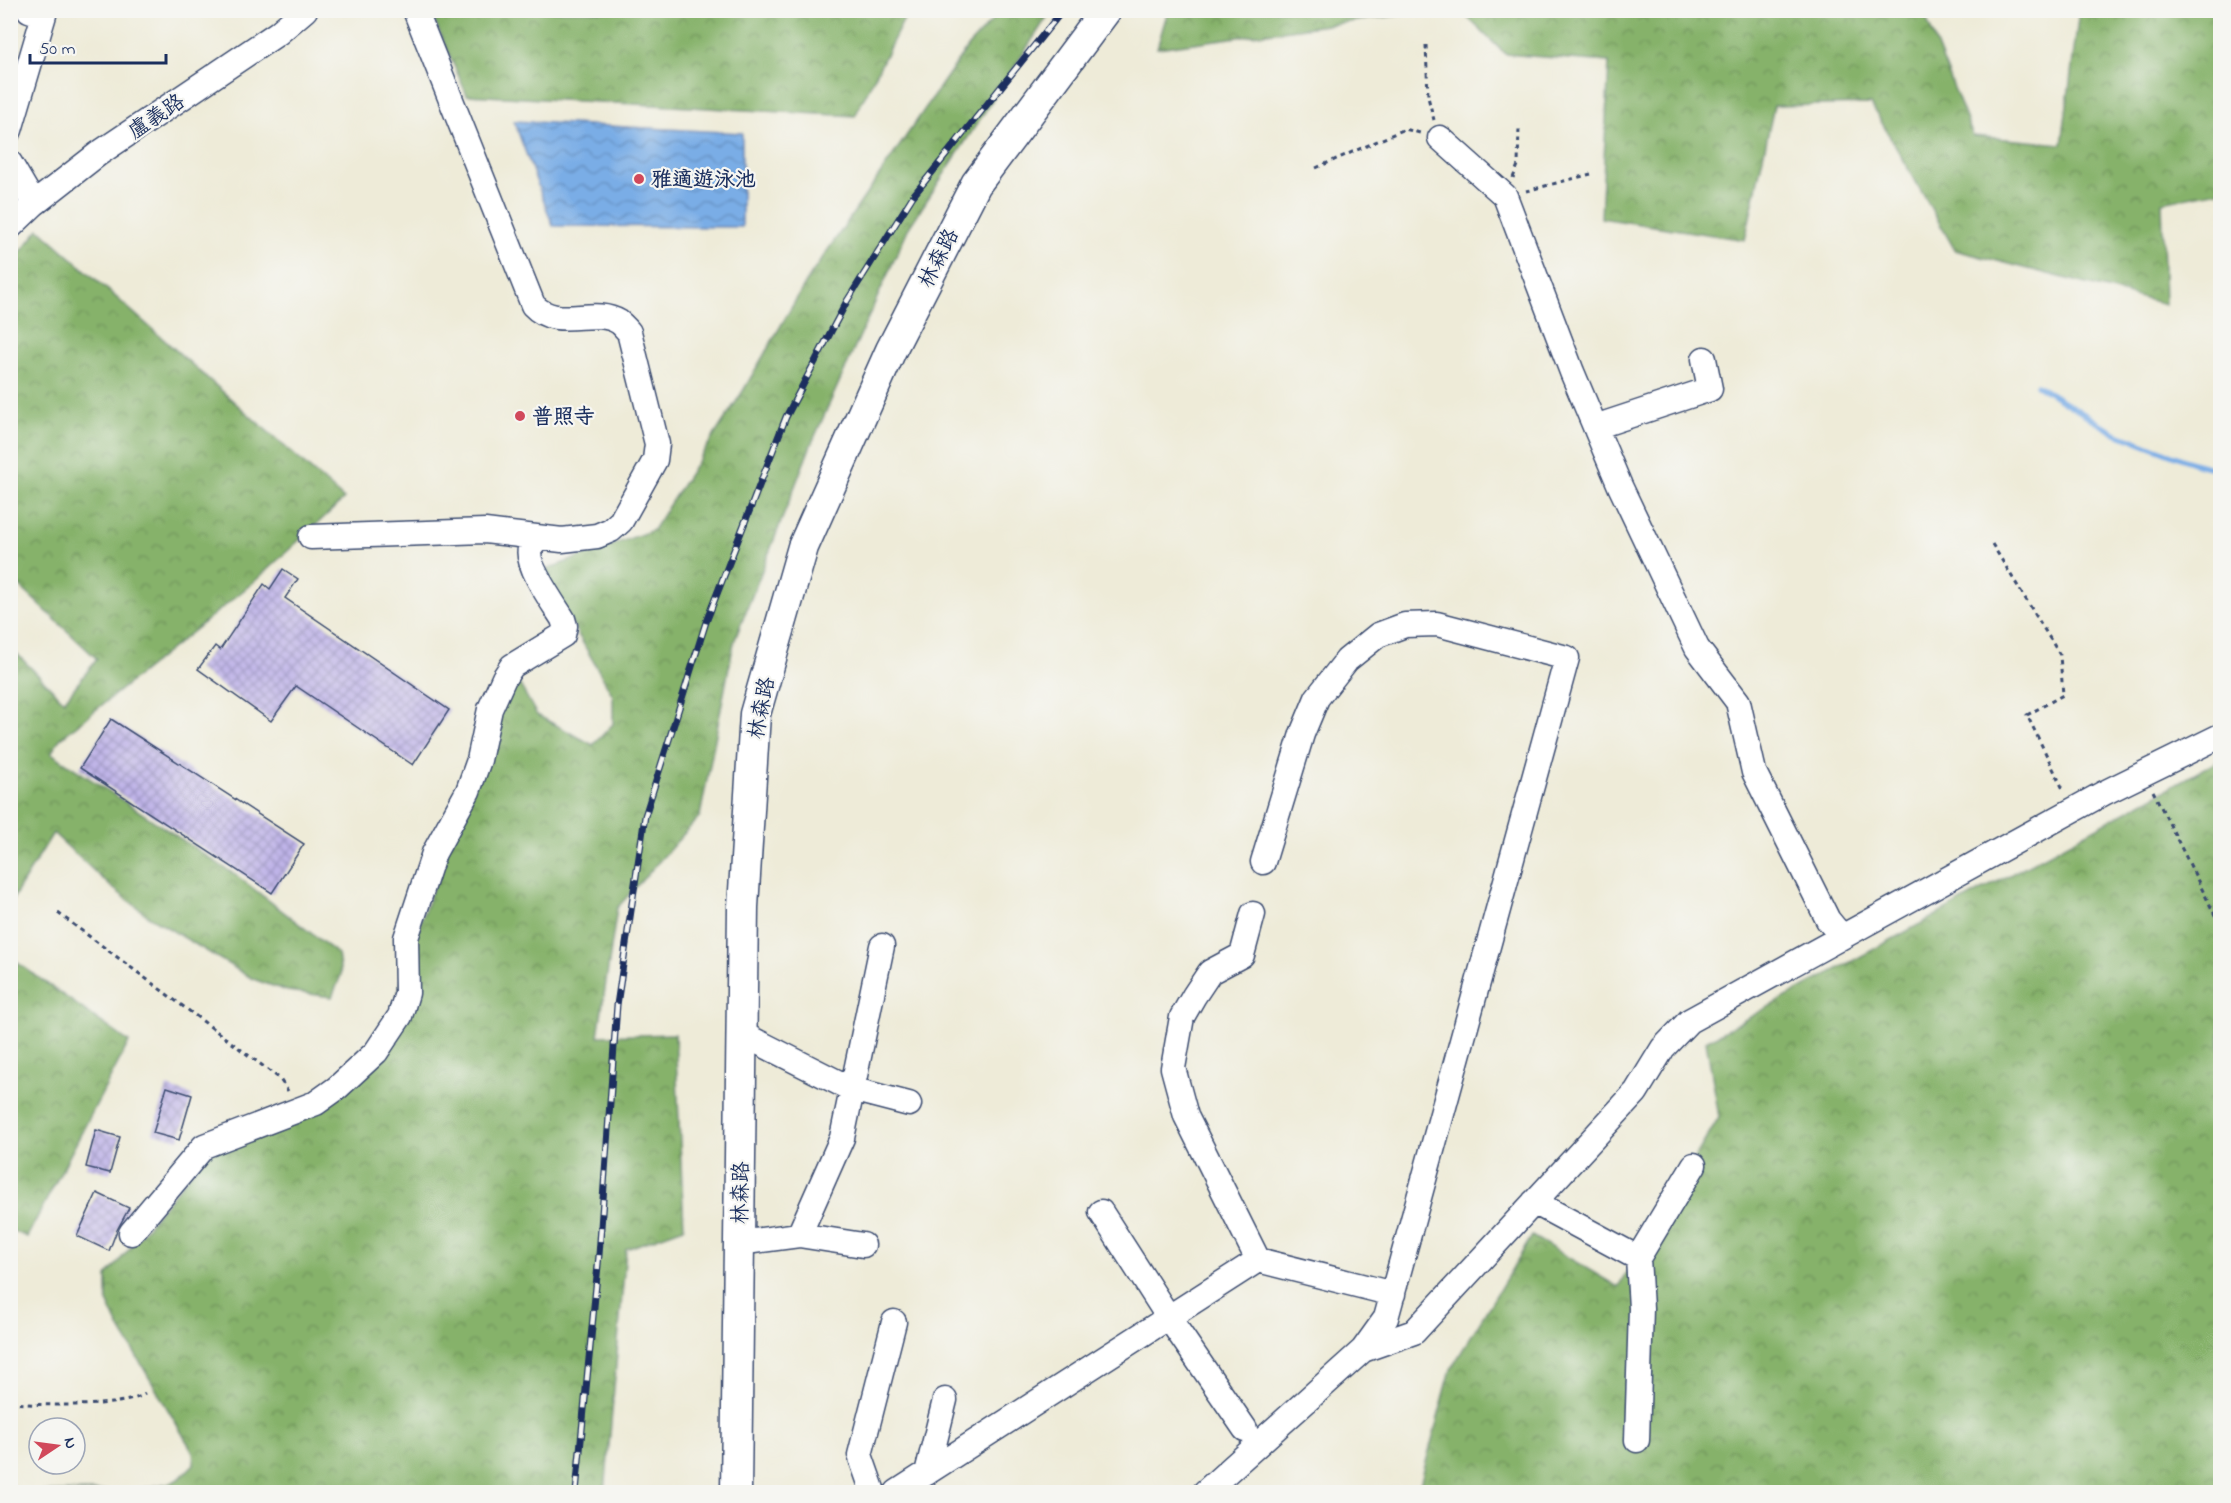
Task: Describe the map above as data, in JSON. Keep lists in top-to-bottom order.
{
  "streets": {
    "main road": ["林森路"],
    "street": ["盧義路"]
  },
  "places": ["雅適遊泳池", "普照寺"],
  "scale_bar": "50 m",
  "north": "right"
}
